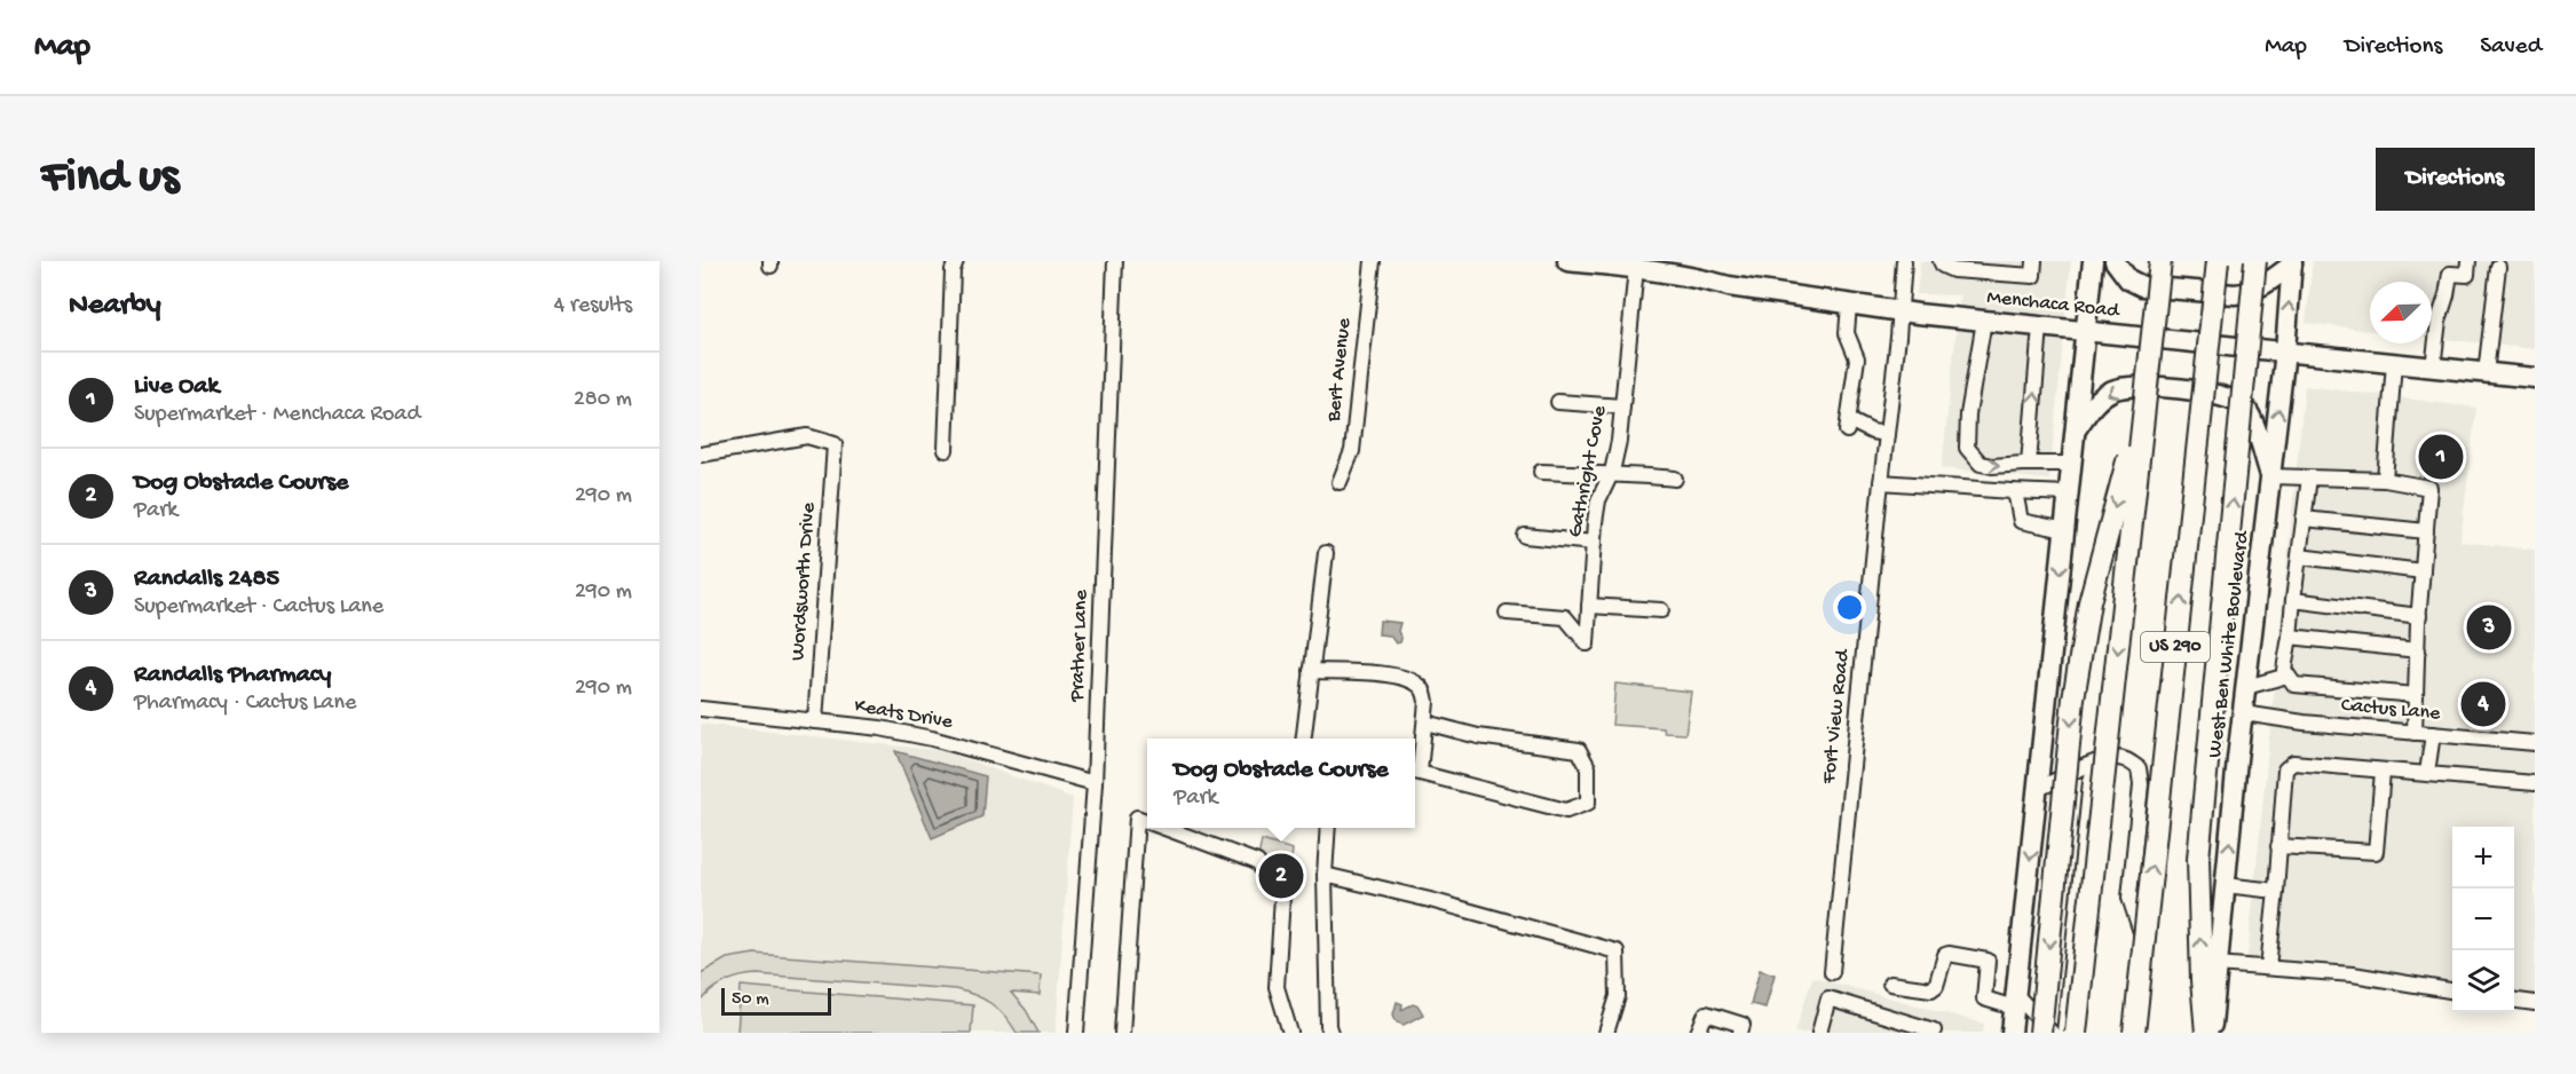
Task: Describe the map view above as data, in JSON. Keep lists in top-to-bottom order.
{
  "streets": {
    "highway": ["US 290"],
    "main road": ["Menchaca Road", "West Ben White Boulevard"],
    "street": [
      "Bert Avenue",
      "Gathright Cove",
      "Wordsworth Drive",
      "Prather Lane",
      "Cactus Lane",
      "Keats Drive",
      "Fort View Road"
    ]
  },
  "crossings": [
    ["Menchaca Road", "Gathright Cove"],
    ["Menchaca Road", "West Ben White Boulevard"],
    ["Menchaca Road", "Fort View Road"],
    ["Wordsworth Drive", "Keats Drive"],
    ["West Ben White Boulevard", "Cactus Lane"],
    ["Prather Lane", "Keats Drive"]
  ],
  "one_way": ["West Ben White Boulevard"],
  "scale_bar": "50 m",
  "north": "bottom left",
  "page": {
    "header": "Map",
    "nav": ["Map", "Directions", "Saved"],
    "buttons": "Directions",
    "title": "Find us",
    "heading": ["Nearby", "4 results"],
    "list": [
      {
        "mark": "1",
        "name": "Live Oak",
        "note": "Supermarket · Menchaca Road",
        "value": "280 m"
      },
      {
        "mark": "2",
        "name": "Dog Obstacle Course",
        "note": "Park",
        "value": "290 m"
      },
      {
        "mark": "3",
        "name": "Randalls 2485",
        "note": "Supermarket · Cactus Lane",
        "value": "290 m"
      },
      {
        "mark": "4",
        "name": "Randalls Pharmacy",
        "note": "Pharmacy · Cactus Lane",
        "value": "290 m"
      }
    ],
    "pins": [
      "1",
      "3",
      "4",
      "2"
    ],
    "popup": ["Dog Obstacle Course", "Park"],
    "map_buttons": ["+", "−"],
    "scale": "50 m"
  }
}
